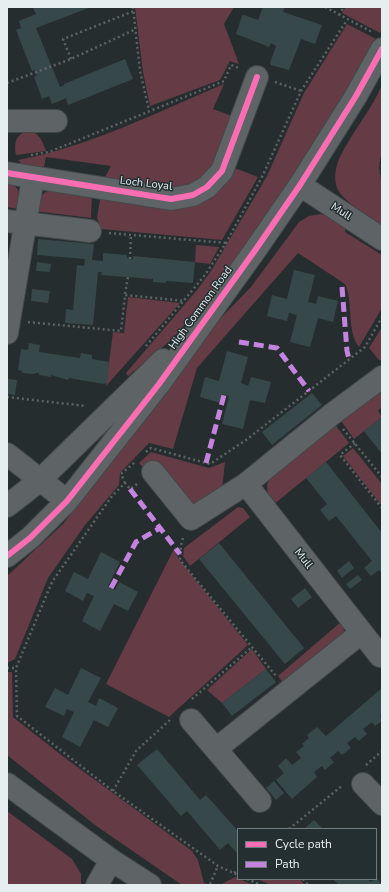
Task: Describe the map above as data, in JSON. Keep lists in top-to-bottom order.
{
  "streets": {
    "street": ["Loch Loyal", "Mull", "High Common Road"]
  },
  "crossings": [
    ["Mull", "High Common Road"]
  ],
  "legend": ["Cycle path", "Path"]
}
